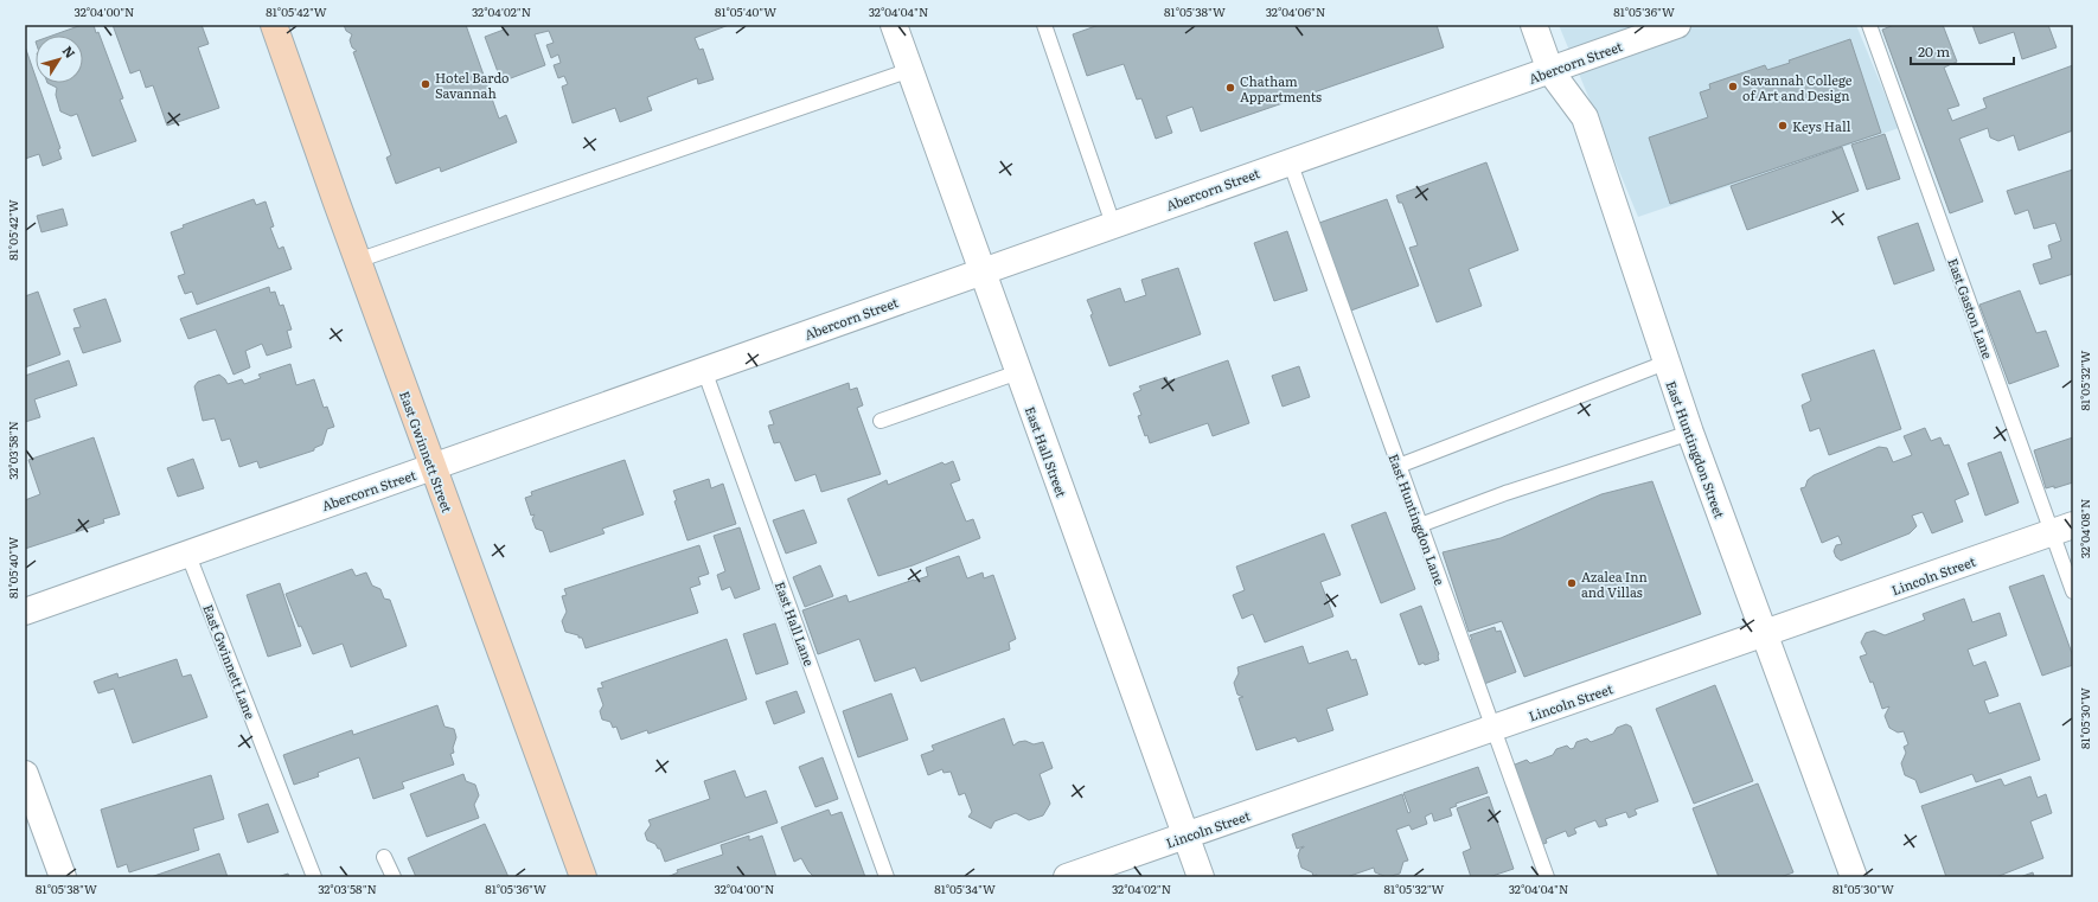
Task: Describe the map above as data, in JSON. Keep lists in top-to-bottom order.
{
  "streets": {
    "main road": ["East Gwinnett Street"],
    "street": [
      "Abercorn Street",
      "East Huntingdon Street",
      "East Hall Street",
      "Lincoln Street"
    ],
    "lane": [
      "East Gaston Lane",
      "East Huntingdon Lane",
      "East Hall Lane",
      "East Gwinnett Lane"
    ]
  },
  "crossings": [
    ["Abercorn Street", "East Huntingdon Street"],
    ["Abercorn Street", "East Gwinnett Street"],
    ["Abercorn Street", "East Hall Street"],
    ["Abercorn Street", "East Huntingdon Lane"],
    ["Abercorn Street", "East Hall Lane"],
    ["Abercorn Street", "East Gwinnett Lane"],
    ["East Gaston Lane", "Lincoln Street"],
    ["East Huntingdon Street", "Lincoln Street"],
    ["East Hall Street", "Lincoln Street"],
    ["East Huntingdon Lane", "Lincoln Street"]
  ],
  "places": [
    "Hotel Bardo Savannah",
    "Savannah College of Art and Design",
    "Chatham Appartments",
    "Keys Hall",
    "Azalea Inn and Villas"
  ],
  "scale_bar": "20 m",
  "north": "top right",
  "coordinates": [
    "32°04'00\"N",
    "81°05'42\"W",
    "32°04'02\"N",
    "81°05'40\"W",
    "32°04'04\"N",
    "81°05'38\"W",
    "32°04'06\"N",
    "81°05'36\"W",
    "81°05'32\"W",
    "32°03'58\"N",
    "32°04'08\"N",
    "81°05'30\"W",
    "81°05'34\"W"
  ]
}
